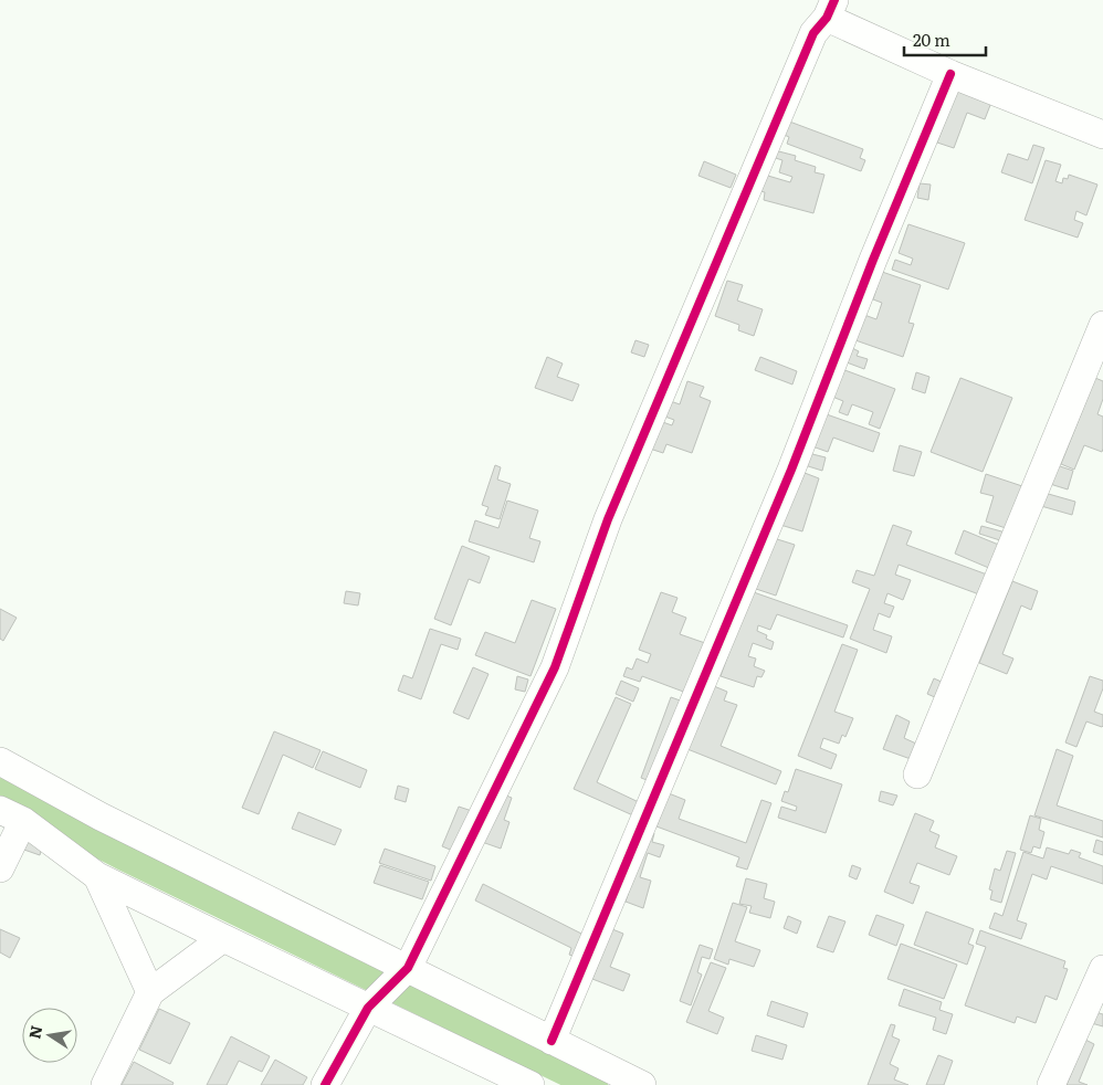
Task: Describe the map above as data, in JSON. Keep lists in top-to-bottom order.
{
  "scale_bar": "20 m",
  "north": "left"
}
